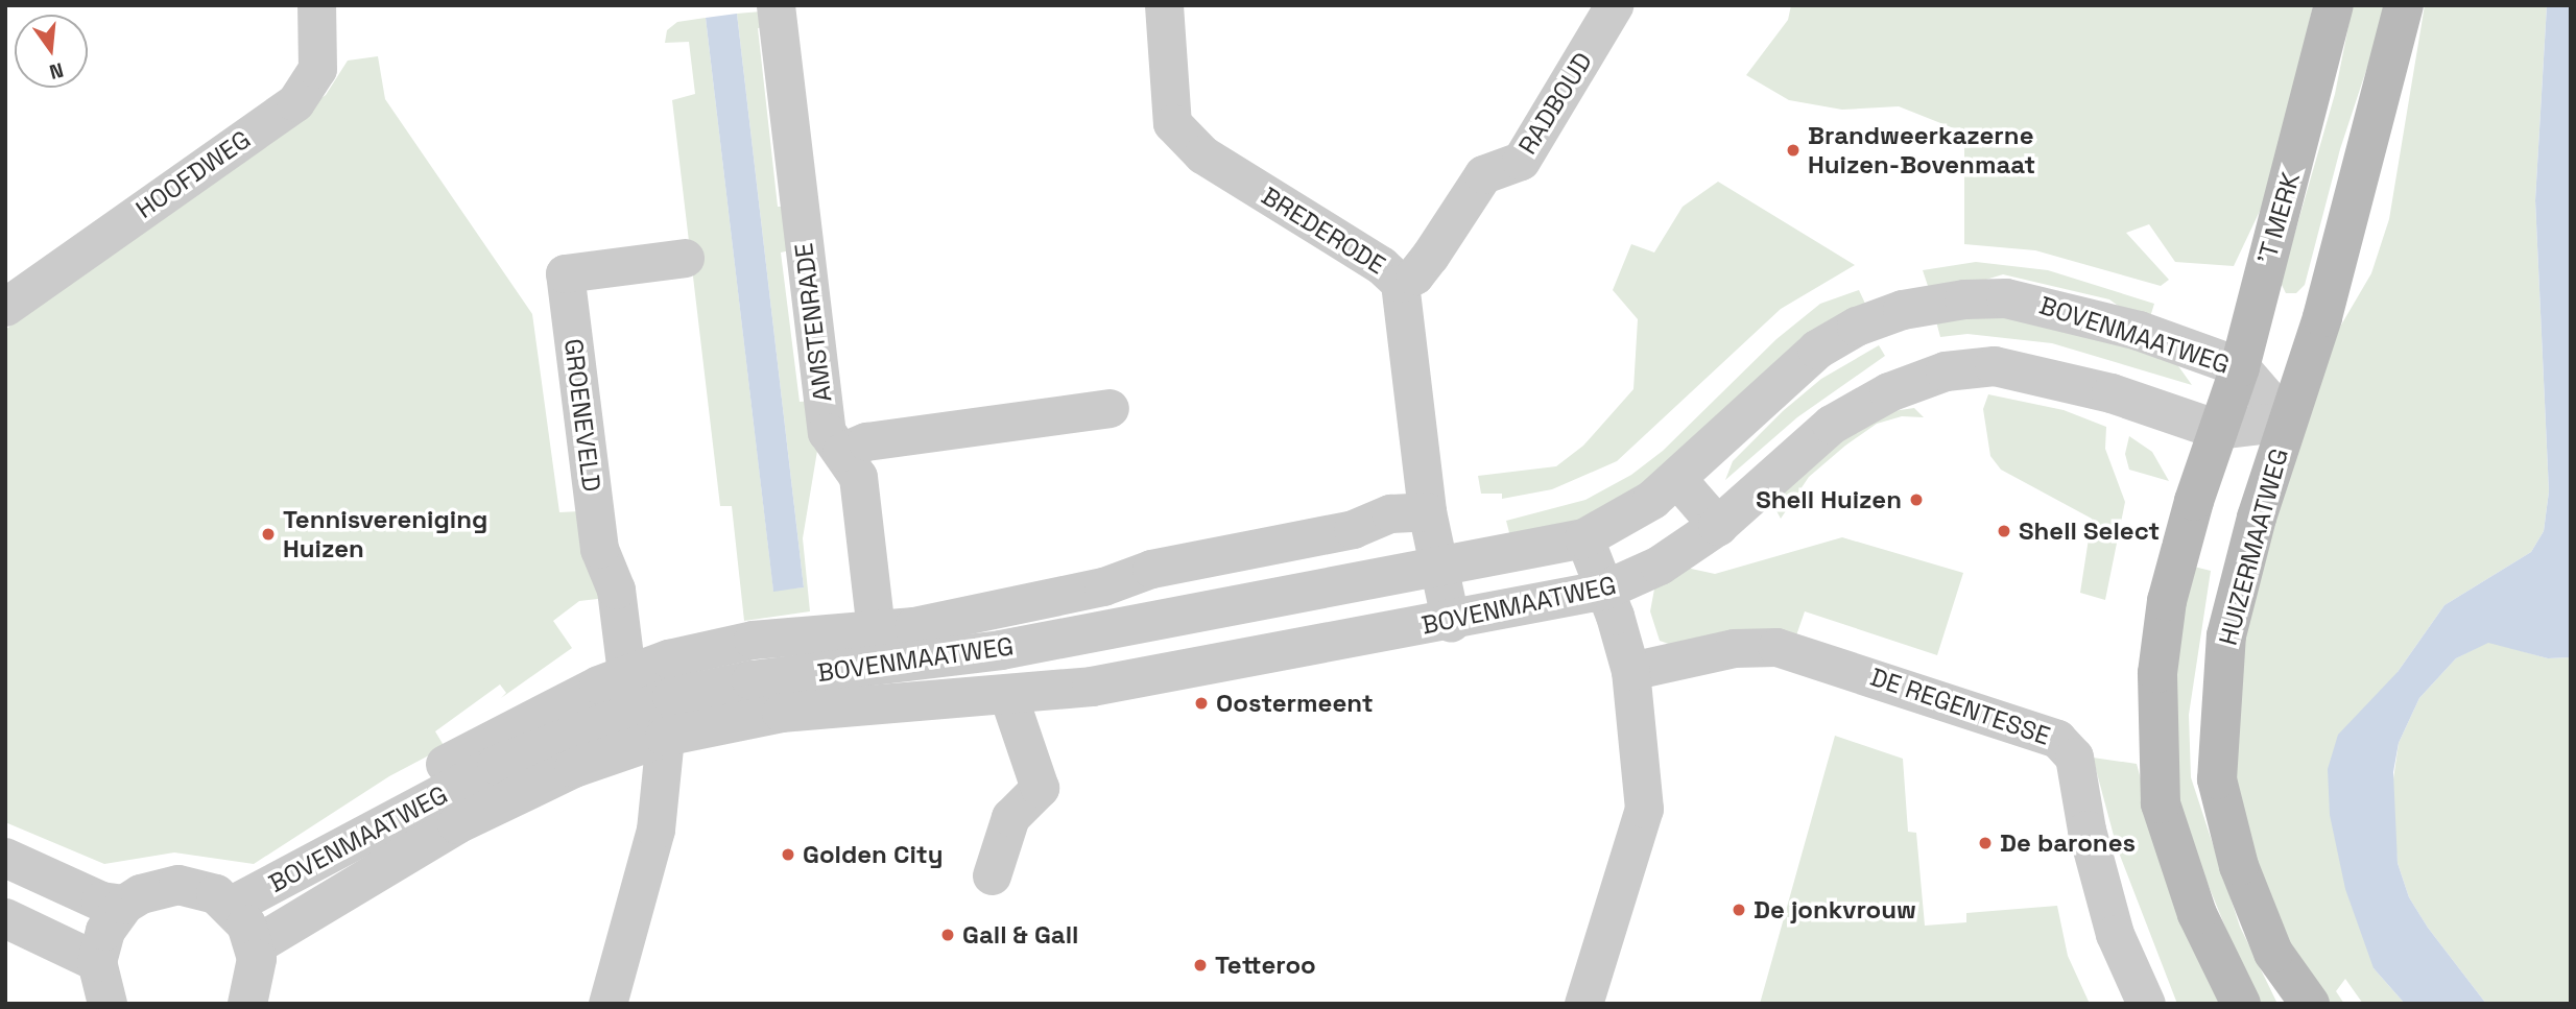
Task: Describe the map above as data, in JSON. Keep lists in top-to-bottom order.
{
  "streets": {
    "main road": ["'T MERK", "HUIZERMAATWEG"],
    "street": [
      "RADBOUD",
      "HOOFDWEG",
      "BREDERODE",
      "AMSTENRADE",
      "BOVENMAATWEG",
      "GROENEVELD",
      "DE REGENTESSE"
    ]
  },
  "crossings": [
    ["RADBOUD", "BREDERODE"],
    ["'T MERK", "BOVENMAATWEG"],
    ["BREDERODE", "BOVENMAATWEG"],
    ["AMSTENRADE", "BOVENMAATWEG"],
    ["BOVENMAATWEG", "GROENEVELD"],
    ["BOVENMAATWEG", "HUIZERMAATWEG"]
  ],
  "places": [
    "Brandweerkazerne Huizen-Bovenmaat",
    "Shell Huizen",
    "Shell Select",
    "Tennisvereniging Huizen",
    "Oostermeent",
    "De barones",
    "Golden City",
    "De jonkvrouw",
    "Gall & Gall",
    "Tetteroo"
  ],
  "north": "bottom"
}
